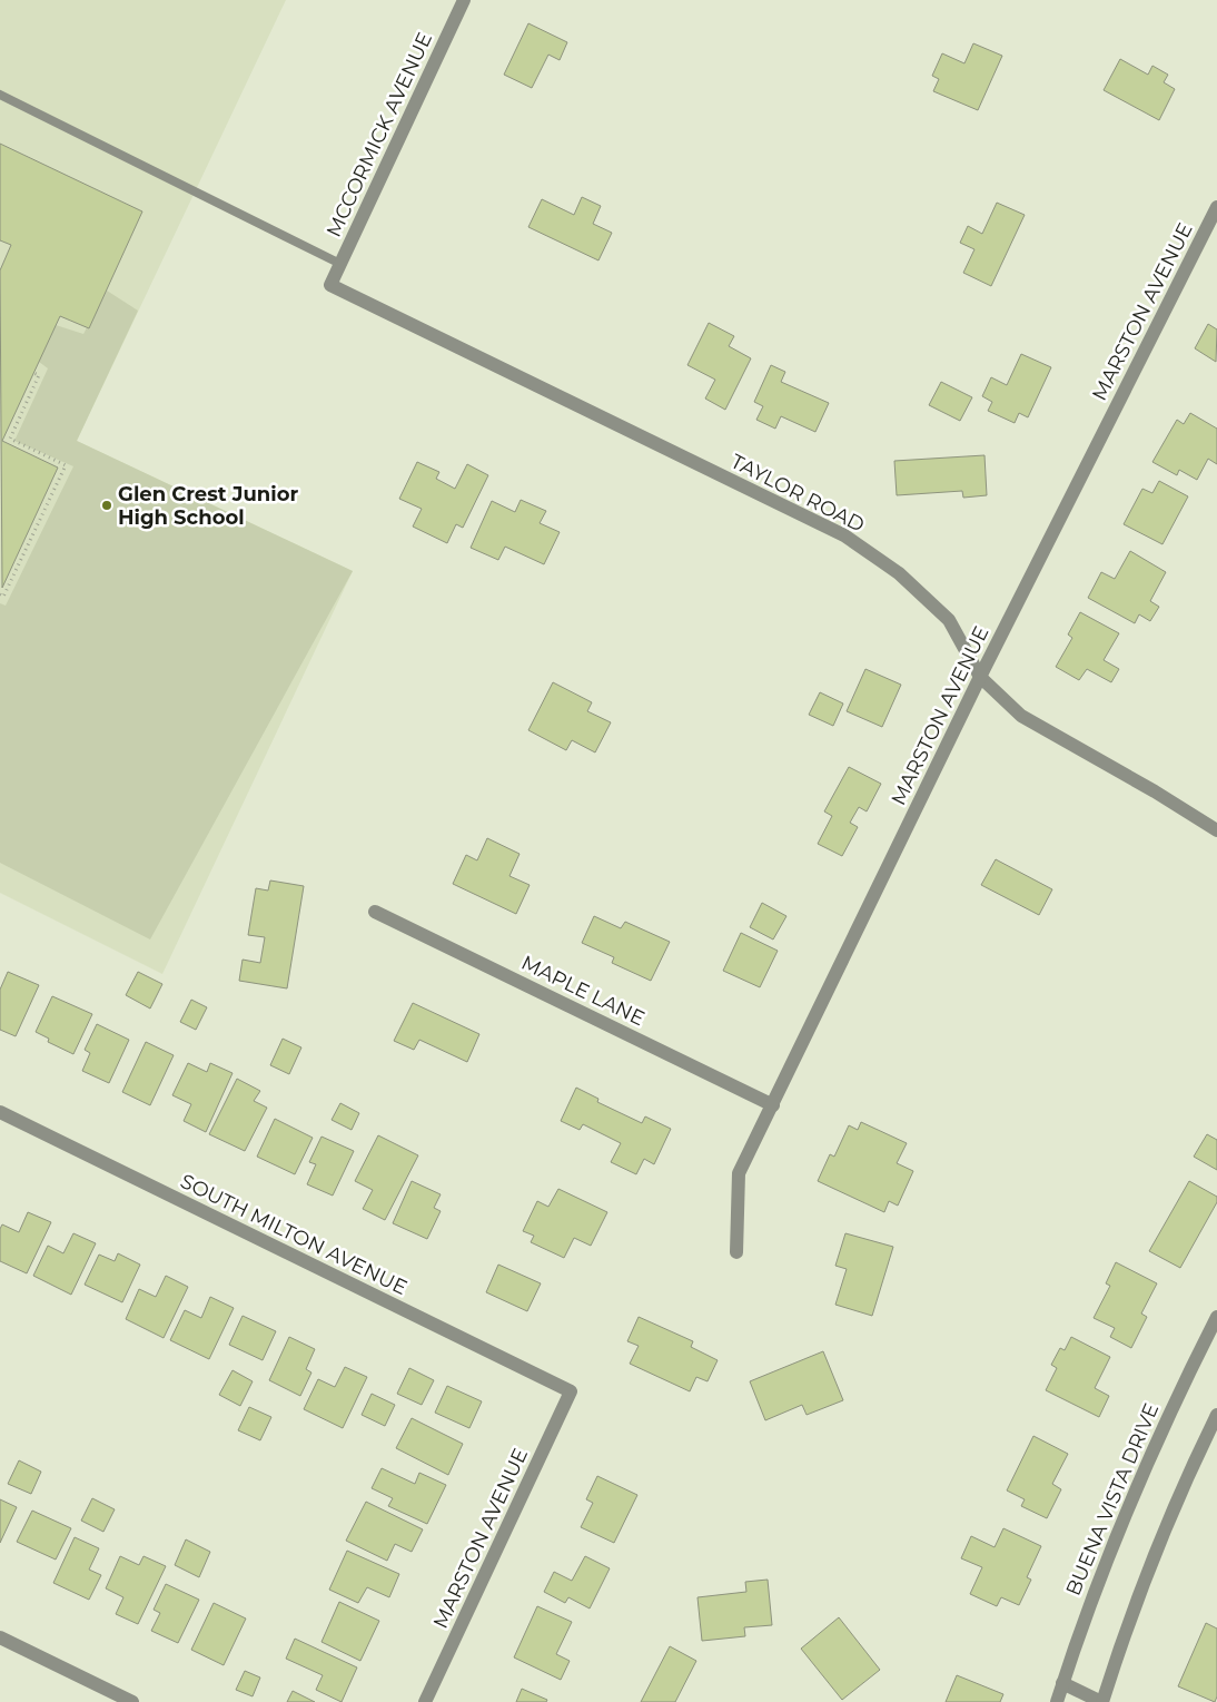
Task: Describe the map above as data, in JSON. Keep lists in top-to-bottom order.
{
  "streets": {
    "street": [
      "MCCORMICK AVENUE",
      "MARSTON AVENUE",
      "TAYLOR ROAD",
      "MAPLE LANE",
      "SOUTH MILTON AVENUE",
      "BUENA VISTA DRIVE"
    ]
  },
  "crossings": [
    ["MCCORMICK AVENUE", "TAYLOR ROAD"],
    ["MARSTON AVENUE", "TAYLOR ROAD"],
    ["MARSTON AVENUE", "MAPLE LANE"],
    ["MARSTON AVENUE", "SOUTH MILTON AVENUE"]
  ],
  "places": ["Glen Crest Junior High School"]
}
